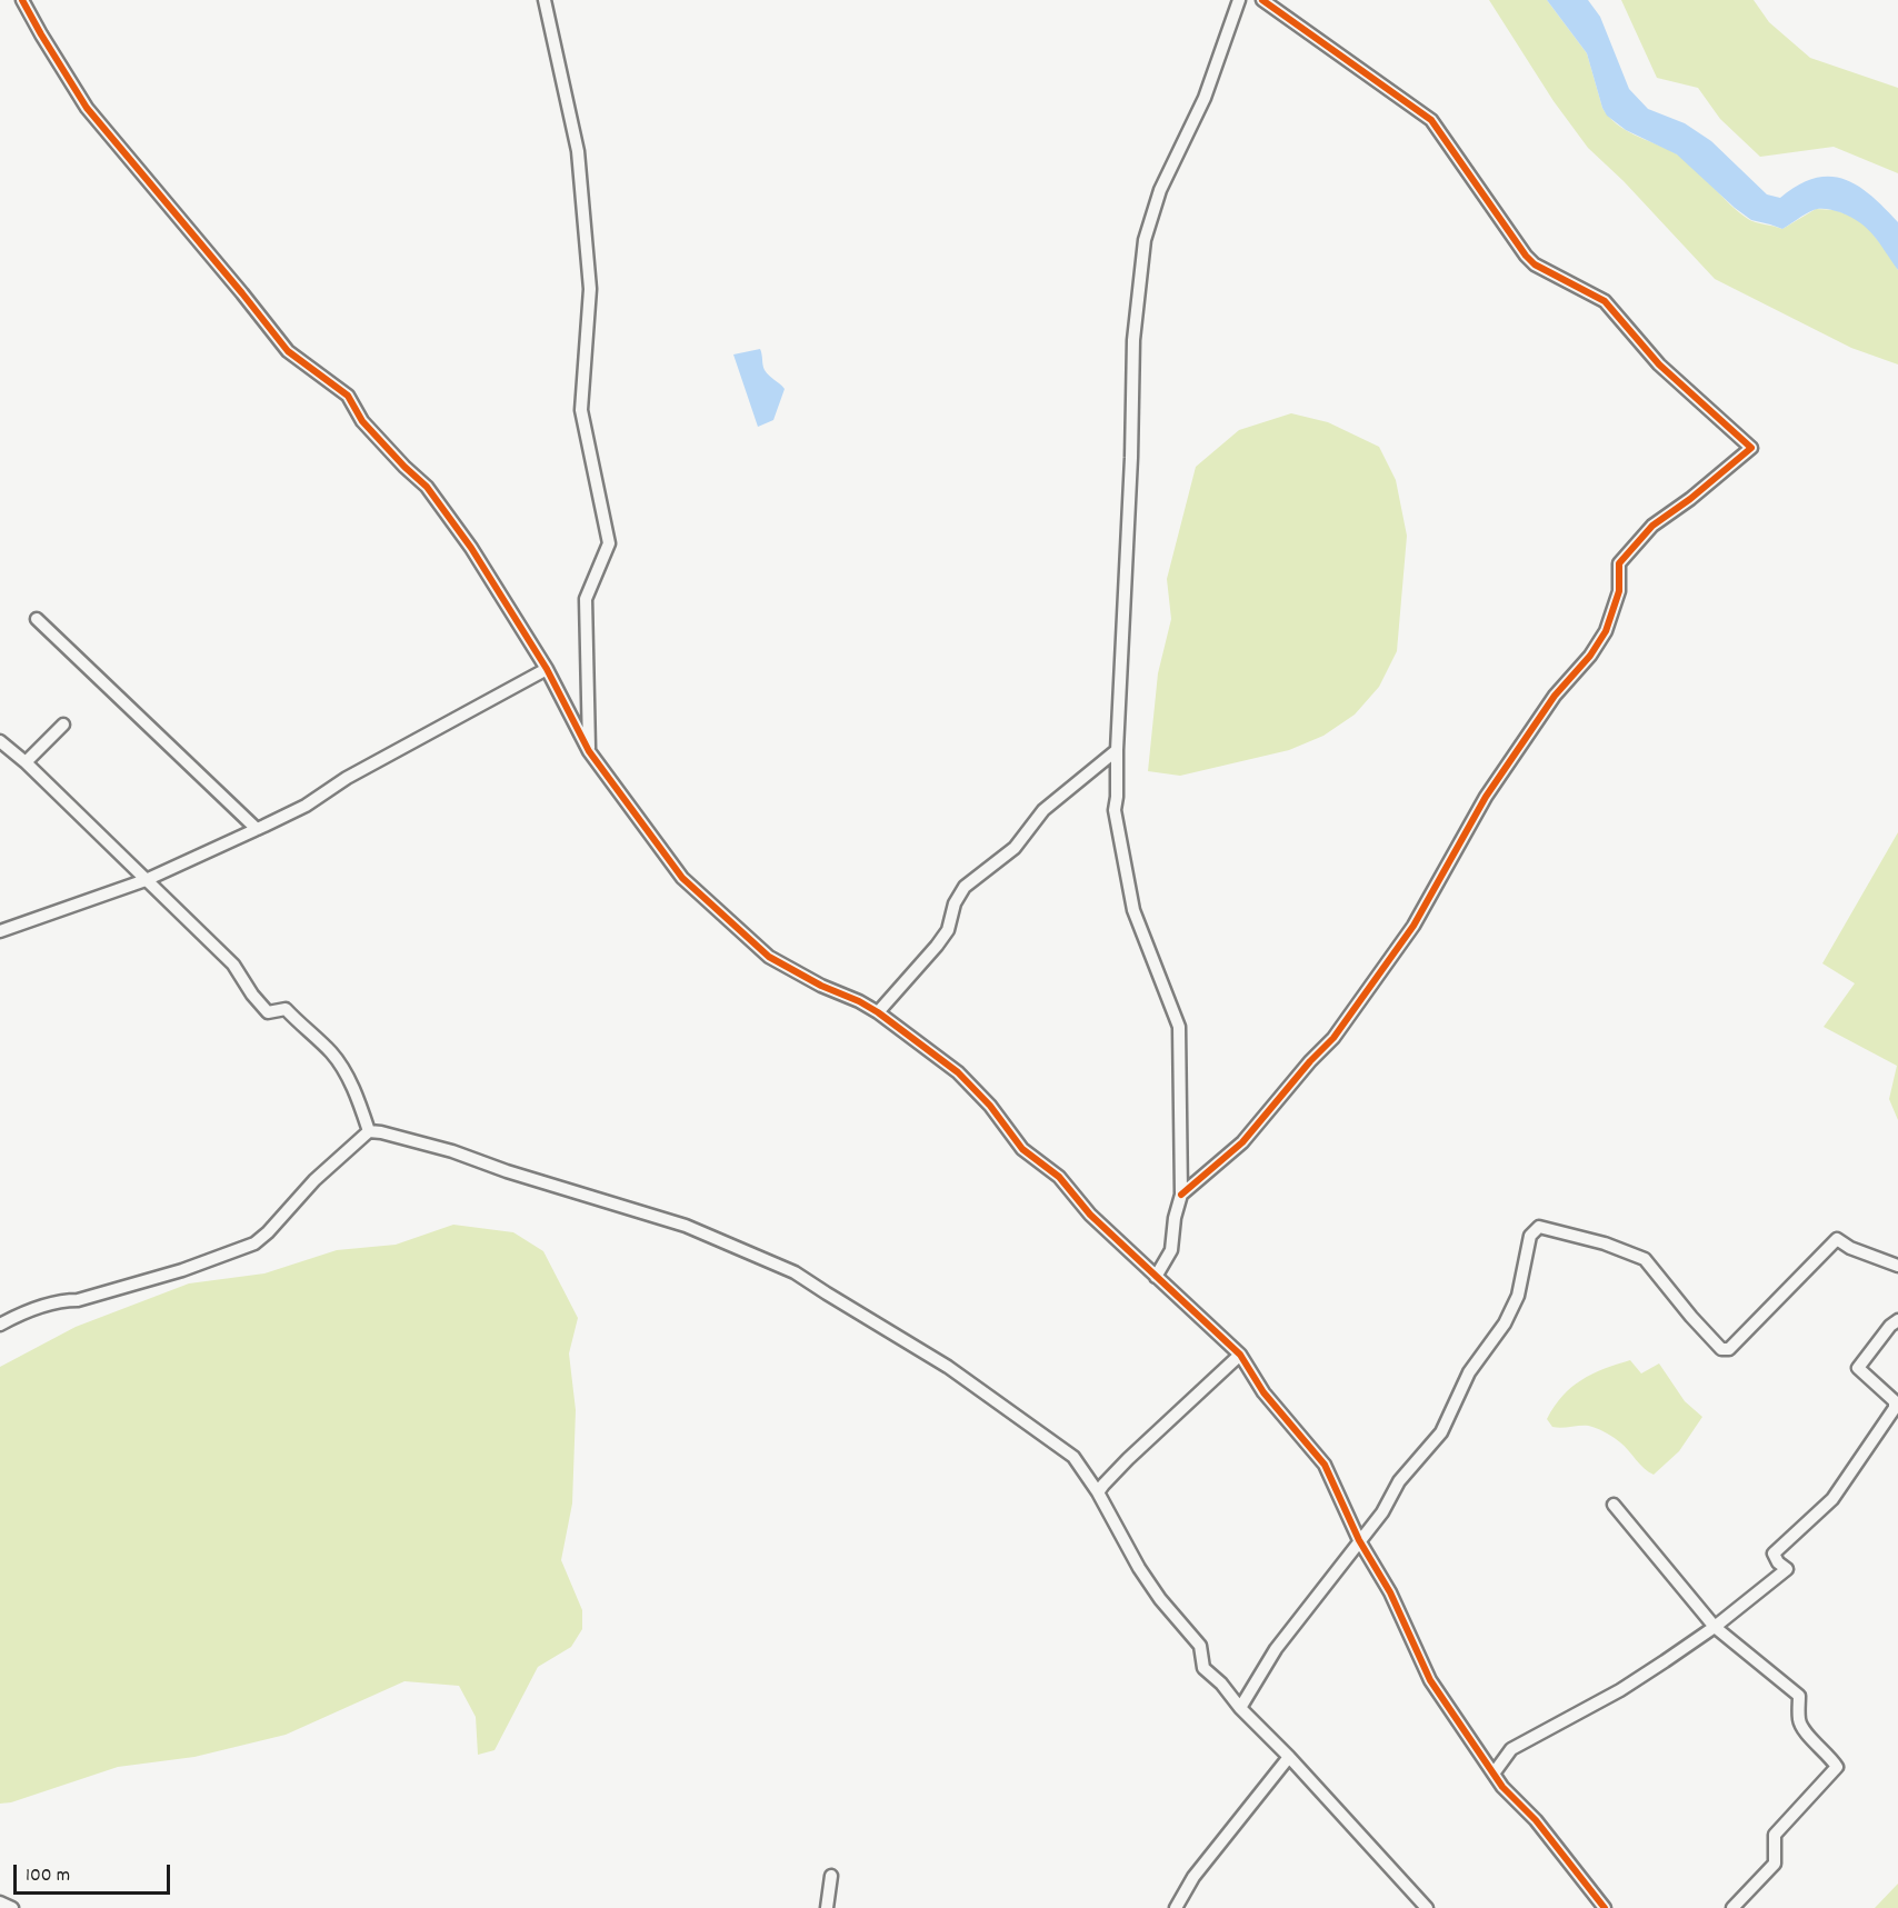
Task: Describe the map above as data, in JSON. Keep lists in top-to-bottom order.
{
  "scale_bar": "100 m"
}
